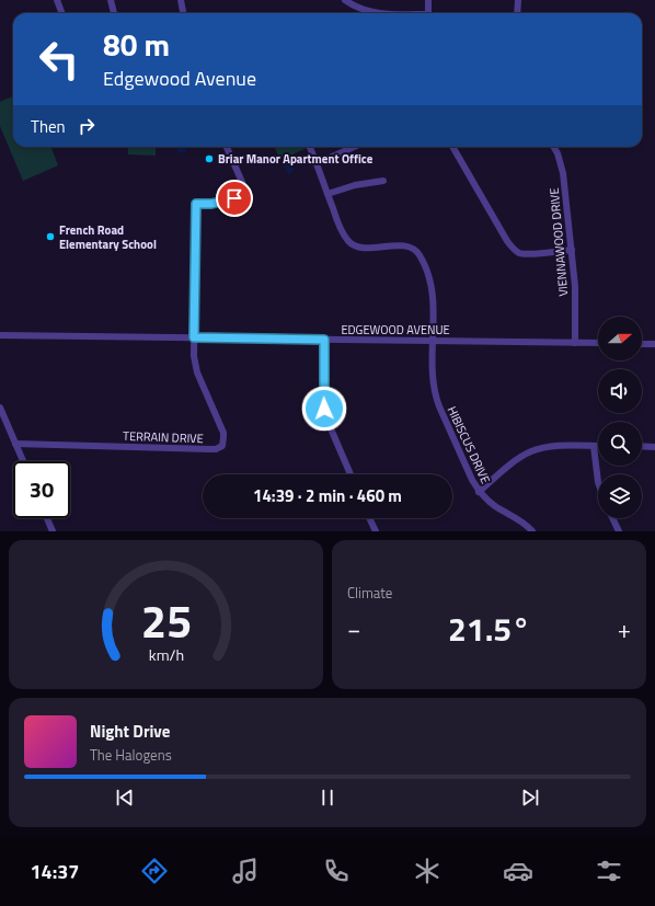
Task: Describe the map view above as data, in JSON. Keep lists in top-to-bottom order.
{
  "streets": {
    "street": [
      "VIENNAWOOD DRIVE",
      "EDGEWOOD AVENUE",
      "TERRAIN DRIVE",
      "HIBISCUS DRIVE"
    ]
  },
  "crossings": [
    ["VIENNAWOOD DRIVE", "EDGEWOOD AVENUE"],
    ["EDGEWOOD AVENUE", "TERRAIN DRIVE"],
    ["EDGEWOOD AVENUE", "HIBISCUS DRIVE"]
  ],
  "places": ["Briar Manor Apartment Office", "French Road Elementary School"],
  "north": "right",
  "page": {
    "turn": ["80 m", "Edgewood Avenue"],
    "then": "Then",
    "limit": "30",
    "trip": "14:39 · 2 min · 460 m",
    "tile": "Climate",
    "heat": ["−", "21.5°", "+"],
    "song": ["Night Drive", "The Halogens"],
    "tabs": "14:37",
    "gauge": ["25", "km/h"]
  }
}
